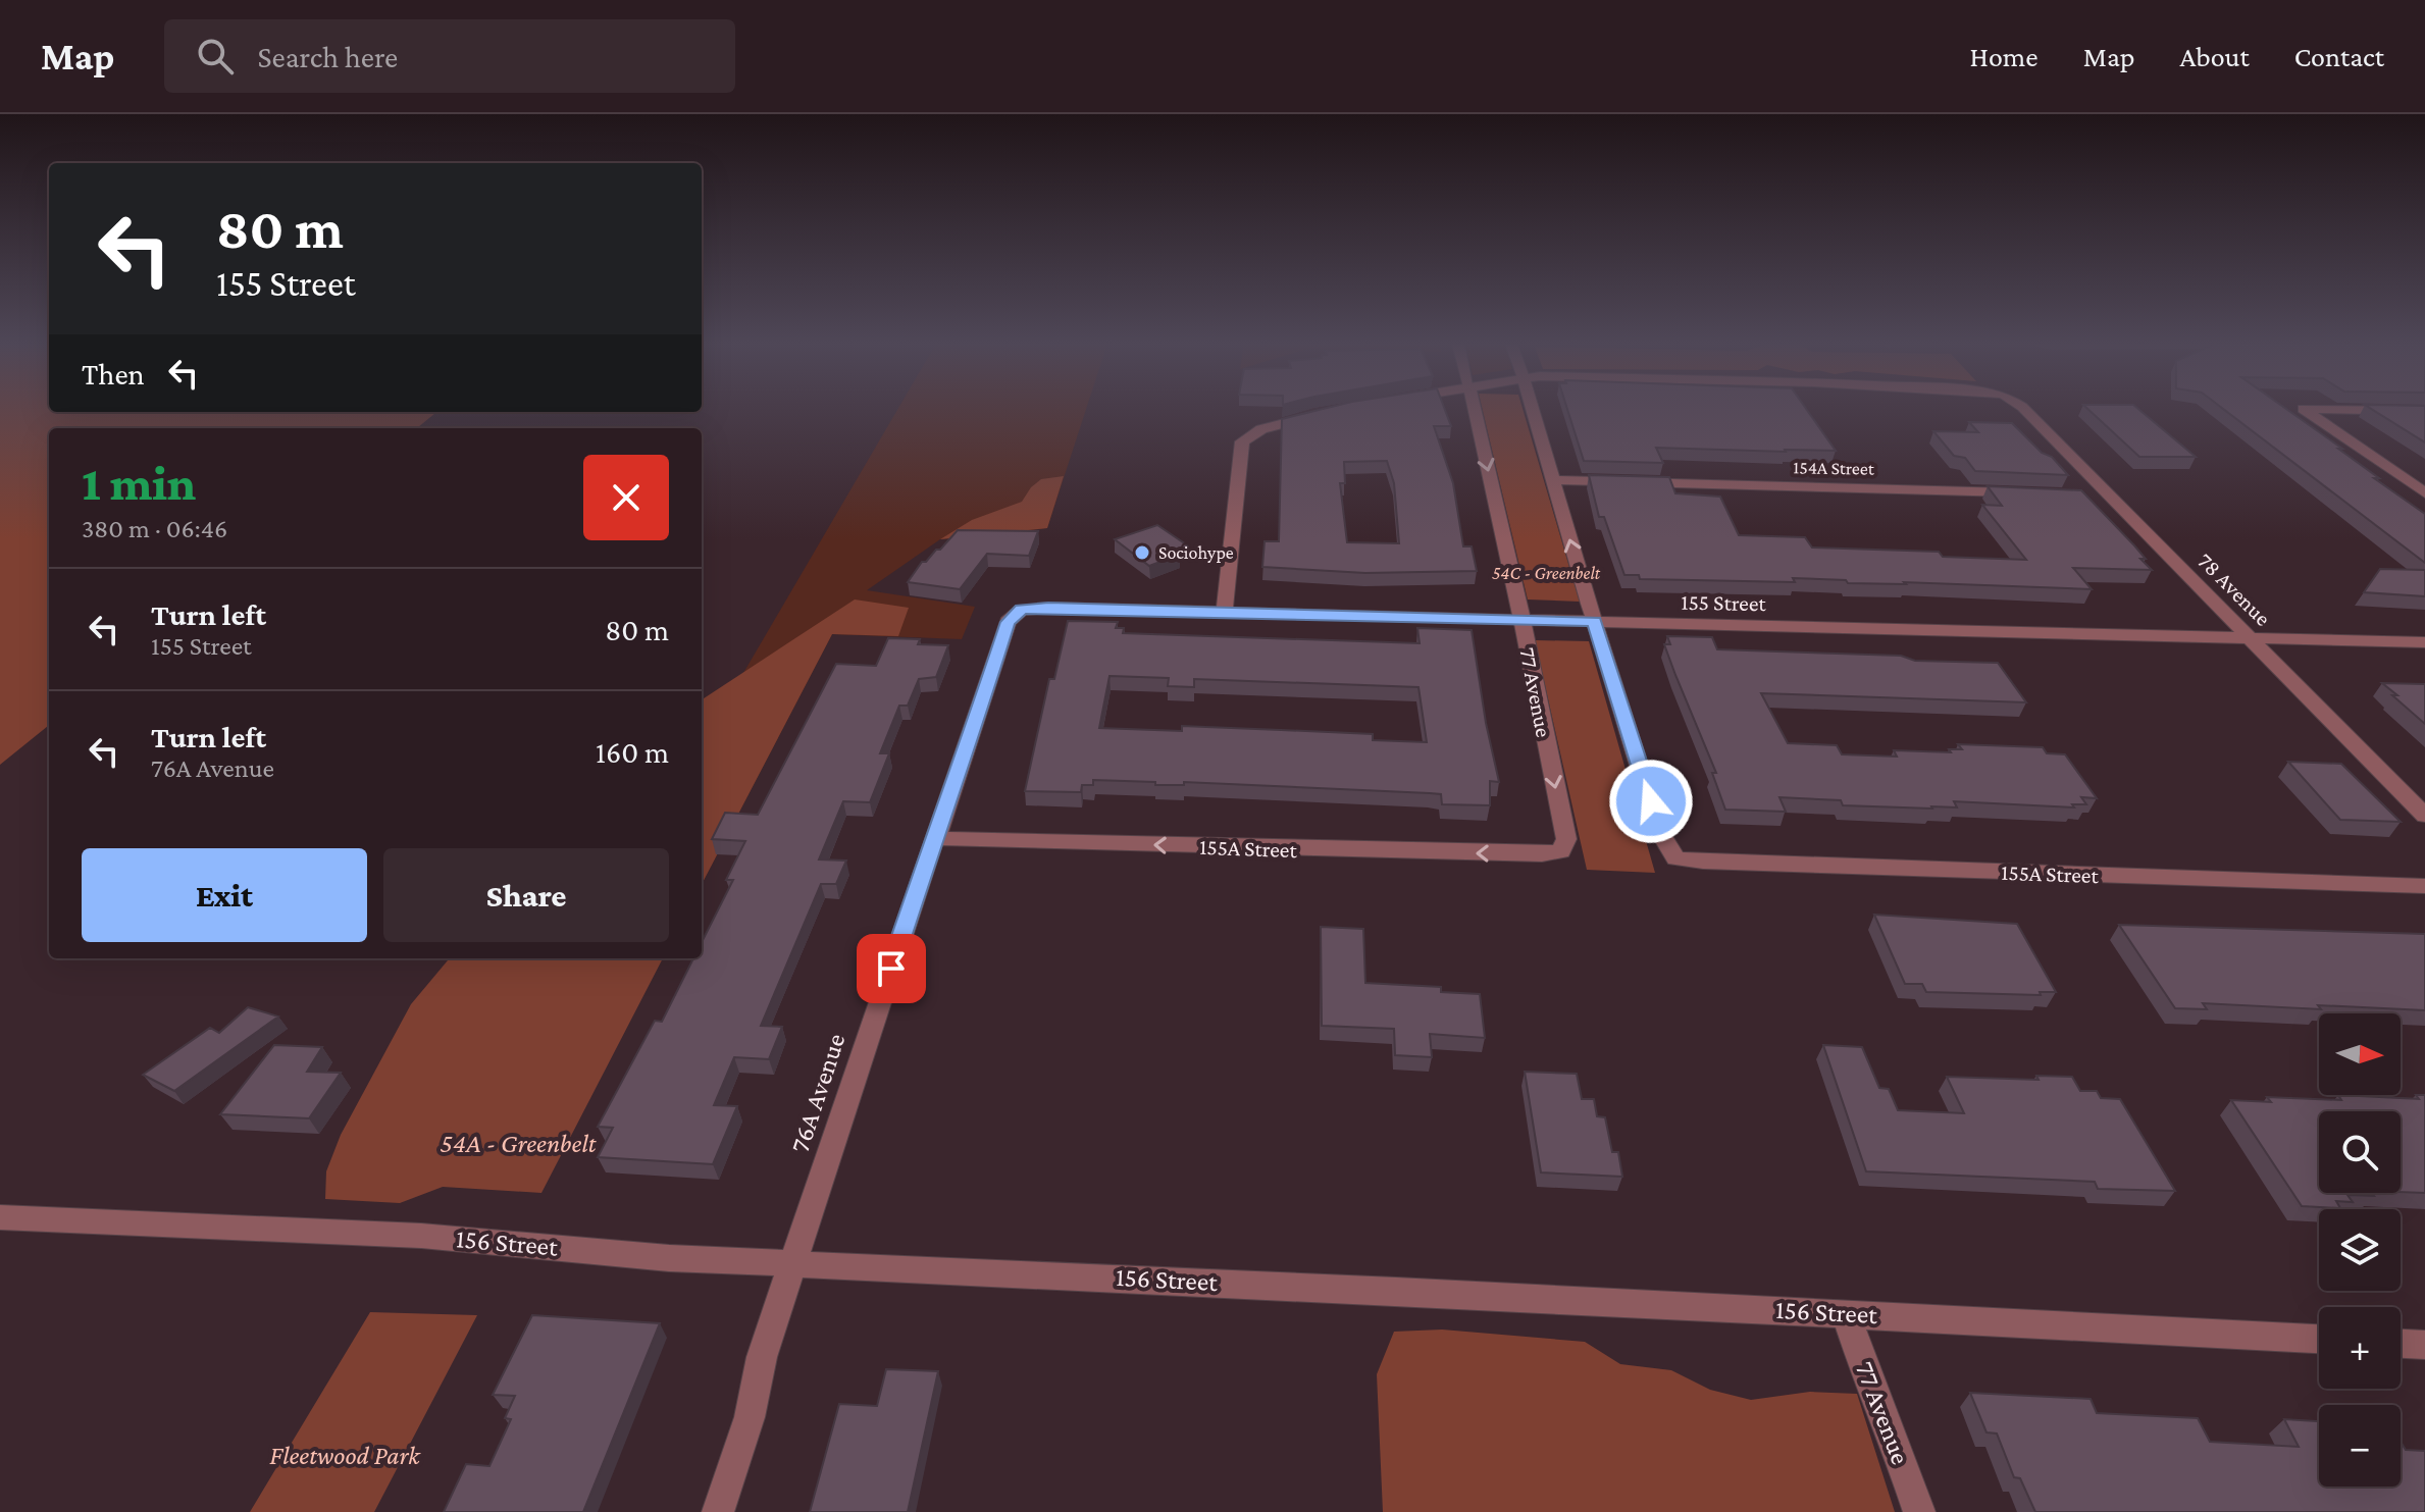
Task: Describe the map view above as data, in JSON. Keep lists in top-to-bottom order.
{
  "streets": {
    "street": [
      "154A Street",
      "78 Avenue",
      "155 Street",
      "77 Avenue",
      "155A Street",
      "76A Avenue",
      "156 Street"
    ]
  },
  "crossings": [
    ["78 Avenue", "155 Street"],
    ["155 Street", "77 Avenue"],
    ["155 Street", "155A Street"],
    ["155 Street", "76A Avenue"],
    ["77 Avenue", "155A Street"],
    ["77 Avenue", "156 Street"],
    ["155A Street", "76A Avenue"],
    ["76A Avenue", "156 Street"]
  ],
  "one_way": ["155A Street"],
  "parks": ["54C - Greenbelt", "54A - Greenbelt", "Fleetwood Park"],
  "places": ["Sociohype"],
  "north": "right",
  "page": {
    "header": "Map",
    "search": "Search here",
    "nav": [
      "Home",
      "Map",
      "About",
      "Contact"
    ],
    "turn": ["80 m", "155 Street"],
    "then": "Then",
    "heading": ["1 min", "380 m · 06:46"],
    "list": [
      {
        "name": "Turn left",
        "note": "155 Street",
        "value": "80 m"
      },
      {
        "name": "Turn left",
        "note": "76A Avenue",
        "value": "160 m"
      }
    ],
    "buttons": ["Exit", "Share"],
    "map_buttons": ["+", "−"]
  }
}
